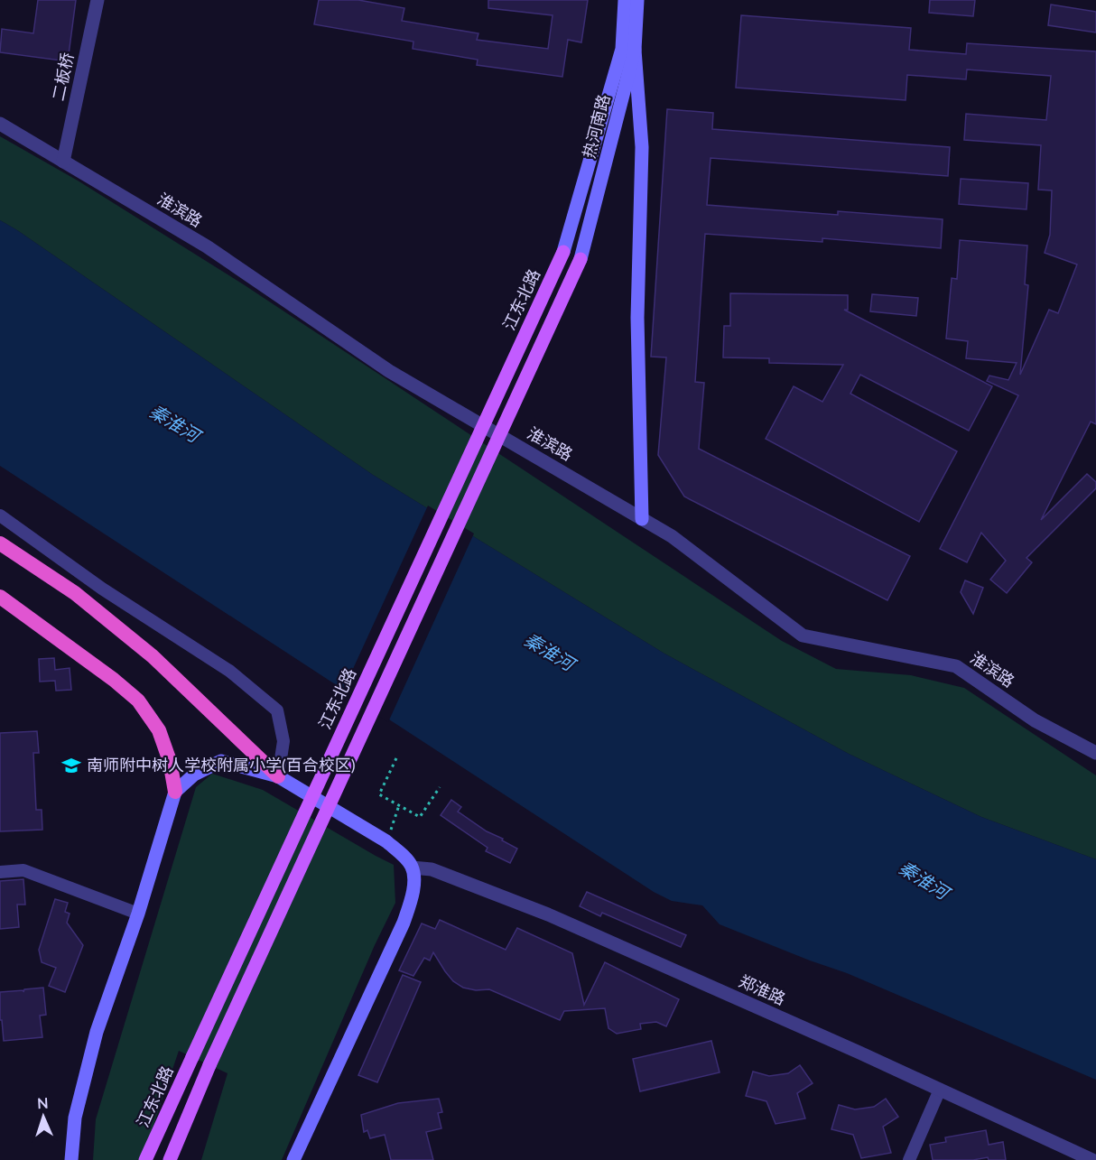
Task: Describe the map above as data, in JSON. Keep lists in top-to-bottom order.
{
  "streets": {
    "main road": ["热河南路", "江东北路"],
    "street": ["二板桥", "淮滨路", "郑淮路"]
  },
  "crossings": [
    ["二板桥", "淮滨路"],
    ["热河南路", "江东北路"]
  ],
  "water": ["秦淮河"],
  "places": {
    "school or university": ["南师附中树人学校附属小学(百合校区)"]
  },
  "north": "top"
}
